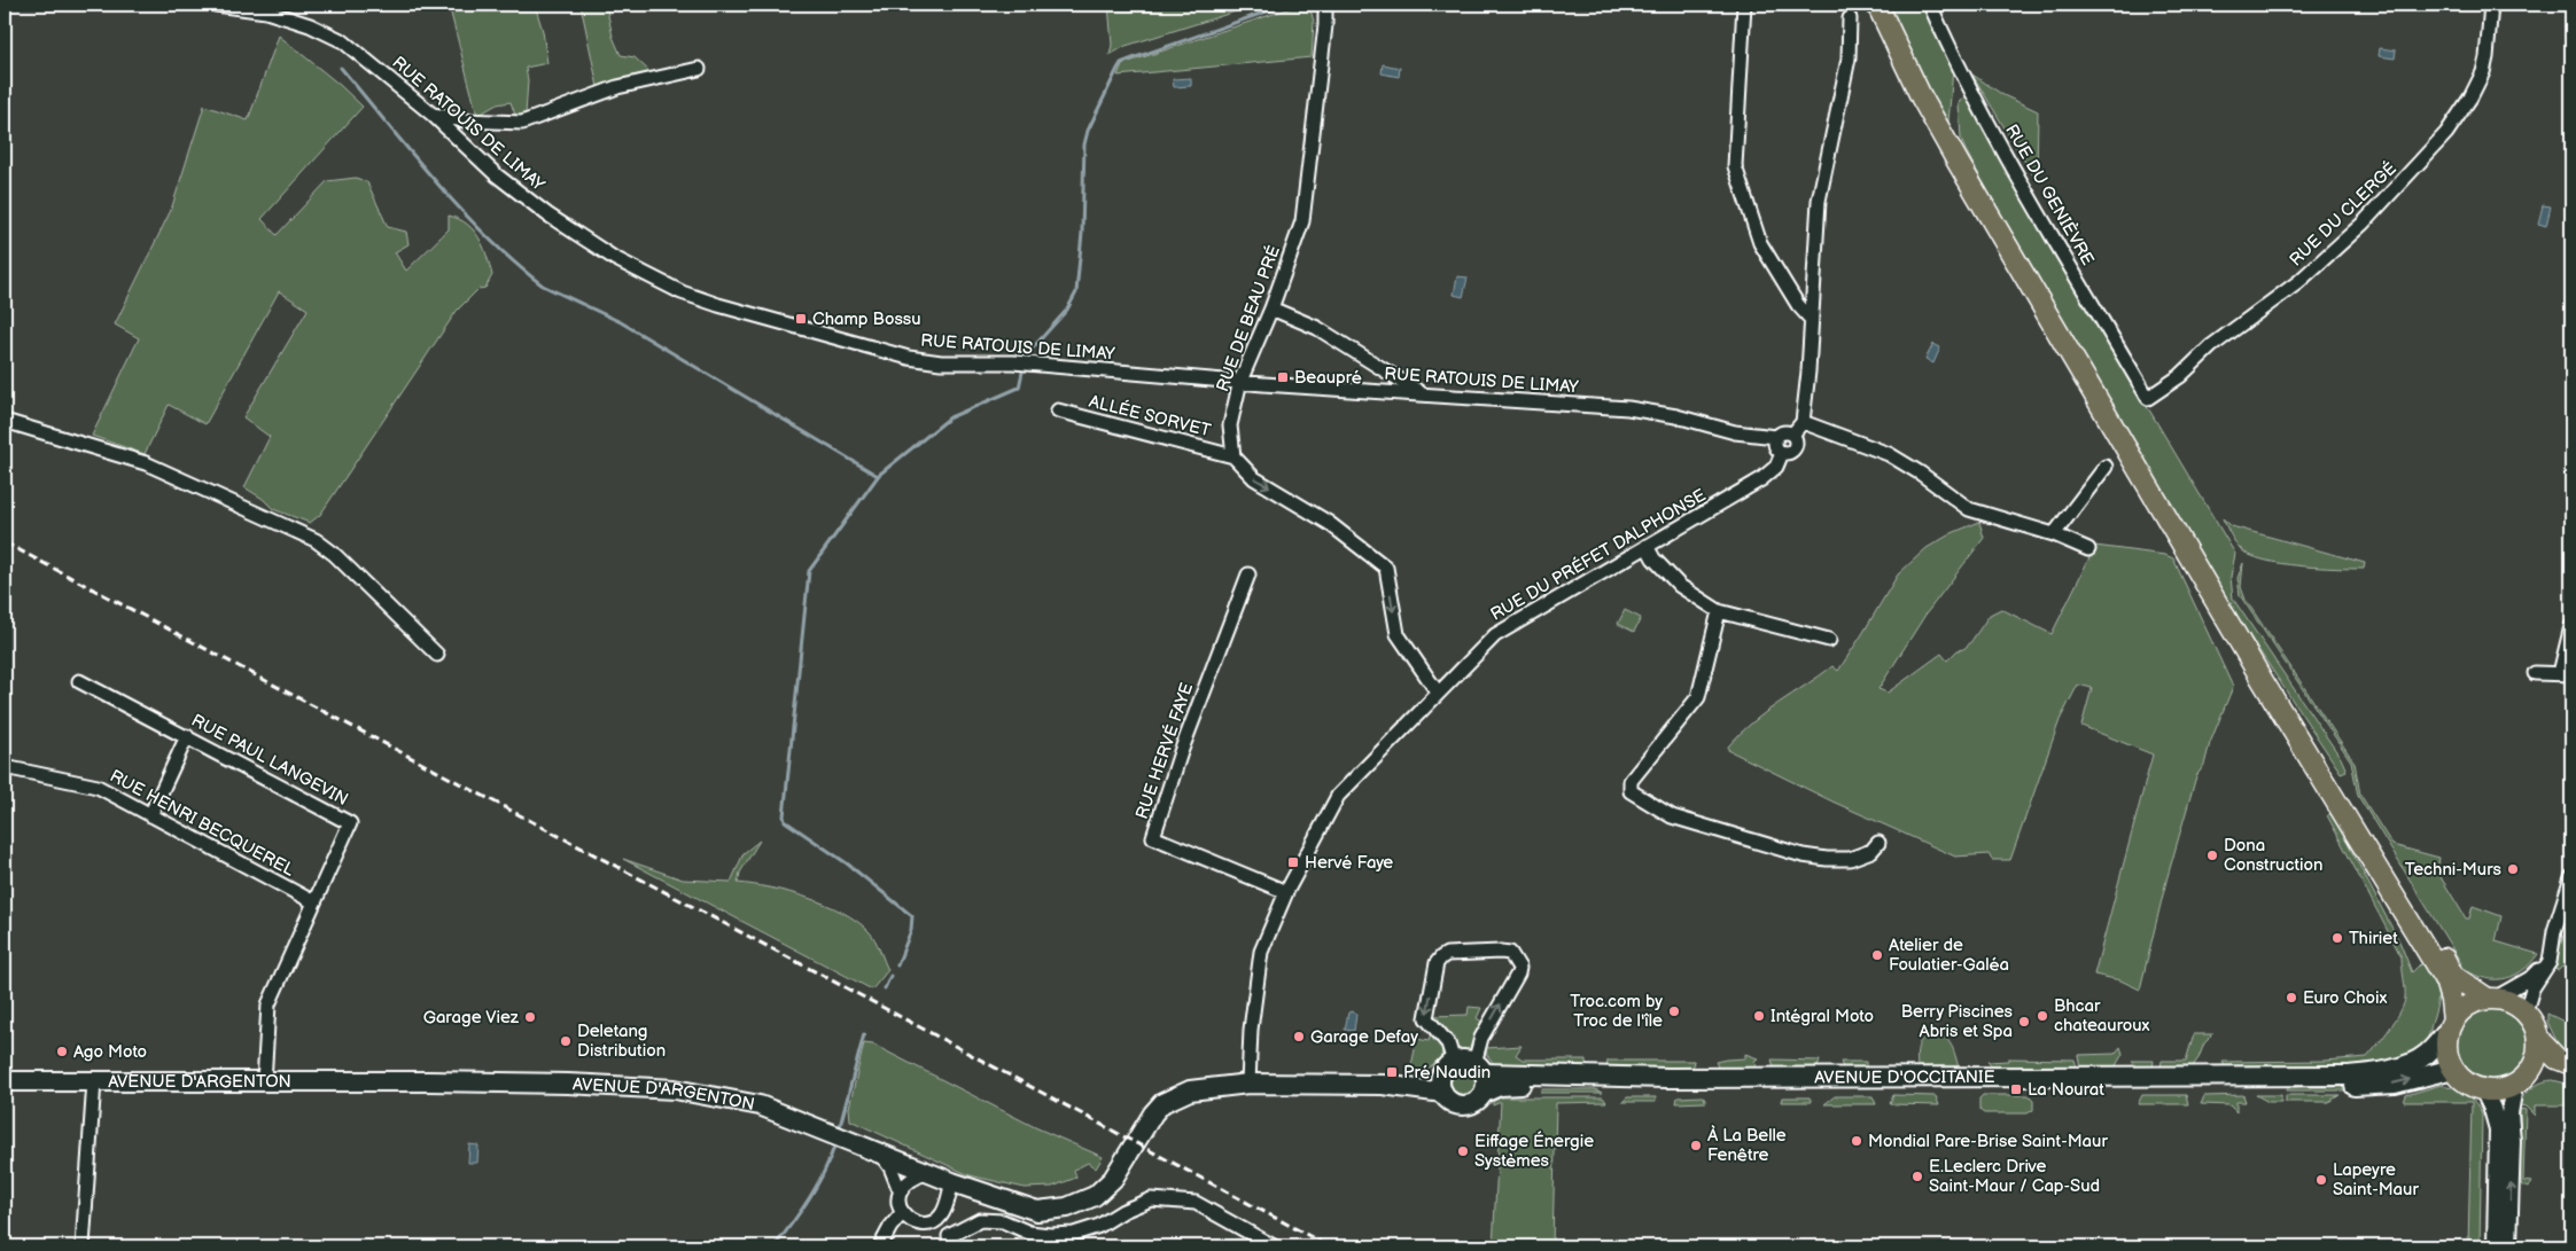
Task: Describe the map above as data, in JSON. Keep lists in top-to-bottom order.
{
  "streets": {
    "main road": ["AVENUE D'OCCITANIE", "AVENUE D'ARGENTON"],
    "street": [
      "RUE RATOUIS DE LIMAY",
      "RUE DU GENIÈVRE",
      "RUE DU CLERGÉ",
      "RUE DE BEAU PRÉ",
      "ALLÉE SORVET",
      "RUE DU PRÉFET DALPHONSE",
      "RUE HERVÉ FAYE",
      "RUE PAUL LANGEVIN",
      "RUE HENRI BECQUEREL"
    ]
  },
  "crossings": [
    ["RUE RATOUIS DE LIMAY", "RUE DE BEAU PRÉ"],
    ["RUE RATOUIS DE LIMAY", "RUE DU PRÉFET DALPHONSE"],
    ["RUE DU GENIÈVRE", "RUE DU CLERGÉ"],
    ["RUE DE BEAU PRÉ", "ALLÉE SORVET"],
    ["RUE DU PRÉFET DALPHONSE", "RUE HERVÉ FAYE"],
    ["RUE DU PRÉFET DALPHONSE", "AVENUE D'OCCITANIE"],
    ["RUE DU PRÉFET DALPHONSE", "AVENUE D'ARGENTON"],
    ["RUE PAUL LANGEVIN", "RUE HENRI BECQUEREL"],
    ["RUE PAUL LANGEVIN", "AVENUE D'ARGENTON"],
    ["AVENUE D'OCCITANIE", "AVENUE D'ARGENTON"]
  ],
  "places": {
    "transit": [
      "Champ Bossu",
      "Beaupré",
      "Hervé Faye",
      "Pré Naudin",
      "La Nourat"
    ],
    "other": [
      "Dona Construction",
      "Techni-Murs",
      "Thiriet",
      "Atelier de Foulatier-Galéa",
      "Euro Choix",
      "Troc.com by Troc de l'île",
      "Intégral Moto",
      "Bhcar chateauroux",
      "Garage Viez",
      "Berry Piscines Abris et Spa",
      "Garage Defay",
      "Deletang Distribution",
      "Ago Moto",
      "Mondial Pare-Brise Saint-Maur",
      "À La Belle Fenêtre",
      "Eiffage Énergie Systèmes",
      "E.Leclerc Drive Saint-Maur / Cap-Sud",
      "Lapeyre Saint-Maur"
    ]
  }
}
